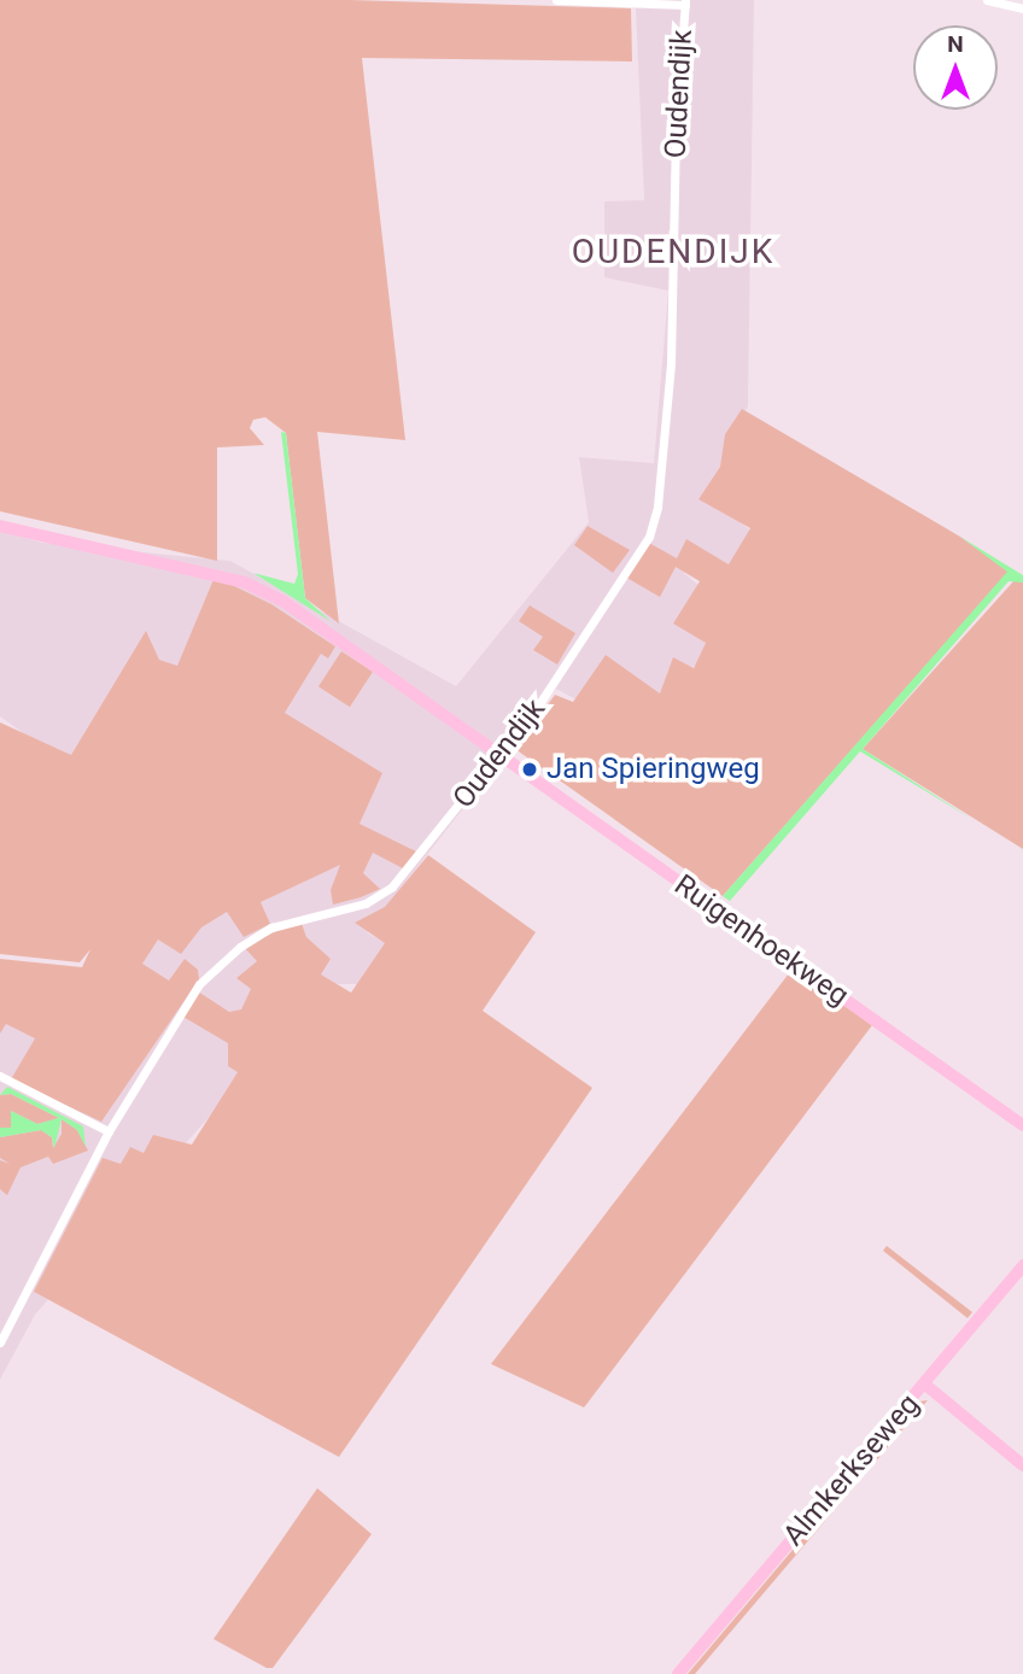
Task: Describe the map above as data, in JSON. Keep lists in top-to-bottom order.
{
  "streets": {
    "street": ["Oudendijk", "Ruigenhoekweg", "Almkerkseweg"]
  },
  "crossings": [
    ["Oudendijk", "Ruigenhoekweg"]
  ],
  "districts": ["OUDENDIJK"],
  "places": ["Jan Spieringweg"],
  "north": "top"
}
